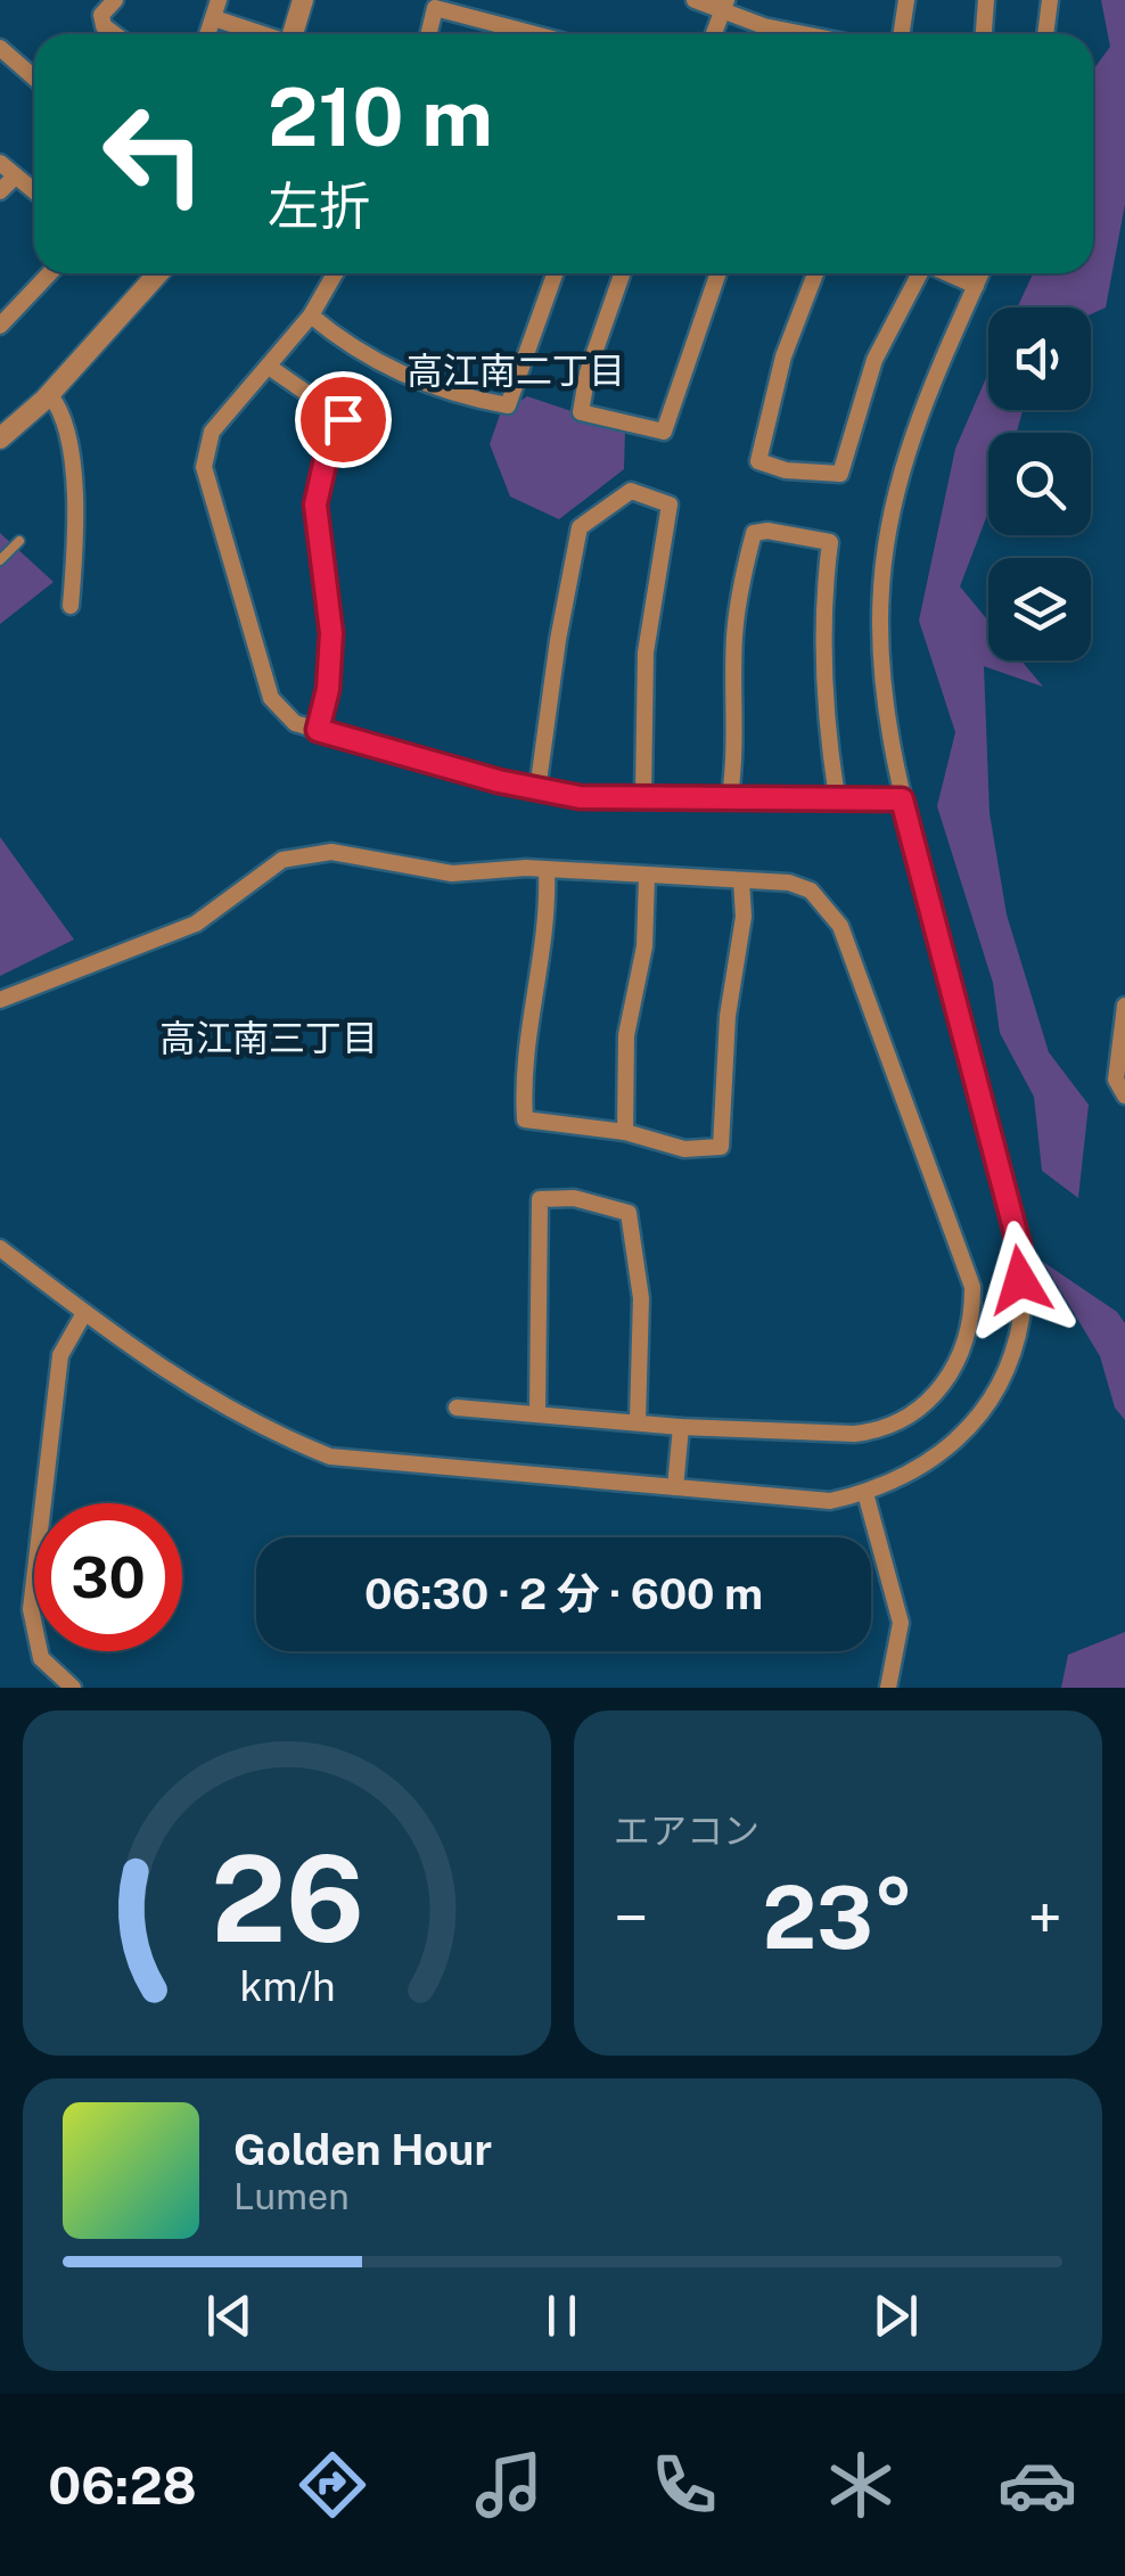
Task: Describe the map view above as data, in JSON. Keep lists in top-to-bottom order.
{
  "districts": ["高江南二丁目", "高江南三丁目"],
  "page": {
    "turn": ["210 m", "左折"],
    "limit": "30",
    "trip": "06:30 · 2 分 · 600 m",
    "tile": "エアコン",
    "heat": ["−", "23°", "+"],
    "song": ["Golden Hour", "Lumen"],
    "tabs": "06:28",
    "gauge": ["26", "km/h"]
  }
}
